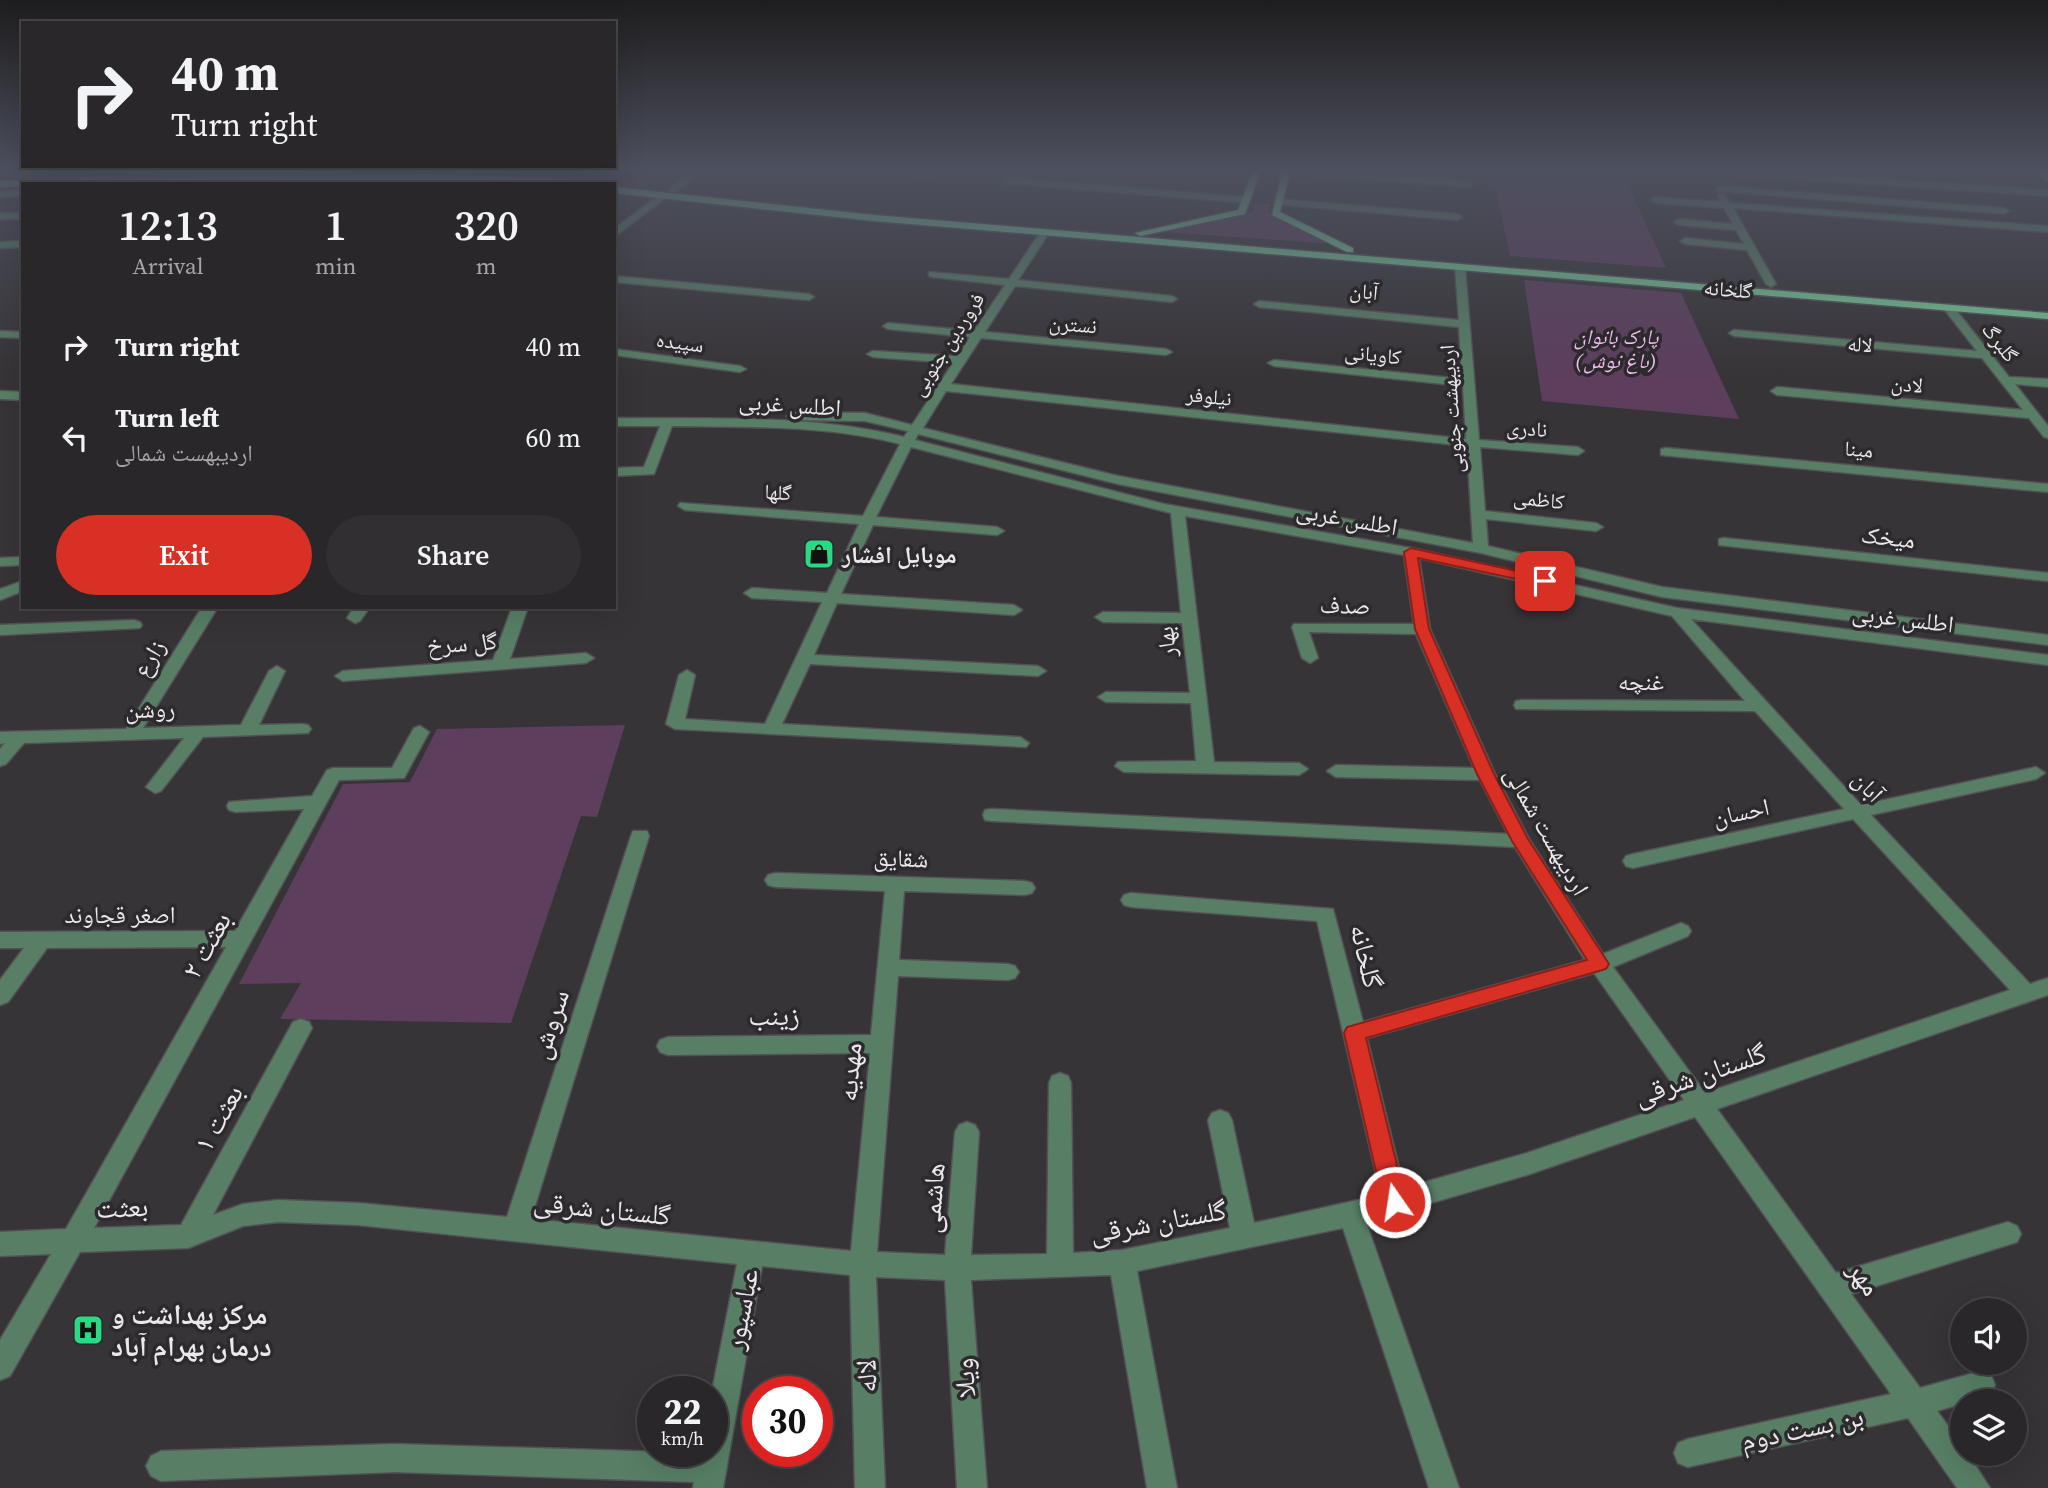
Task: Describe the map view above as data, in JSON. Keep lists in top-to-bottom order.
{
  "streets": {
    "main road": ["گلخانه"],
    "street": [
      "آبان",
      "نسترن",
      "سپیده",
      "گلبرگ",
      "فروردین جنوبی",
      "لاله",
      "کاویانی",
      "لادن",
      "نیلوفر",
      "اطلس غربی",
      "اردیبهشت جنوبی",
      "نادری",
      "مینا",
      "گلها",
      "کاظمی",
      "میخک",
      "صدف",
      "بهار",
      "گل سرخ",
      "زارع",
      "غنچه",
      "روشن",
      "احسان",
      "اردیبهست شمالی",
      "شقایق",
      "اصغر قجاوند",
      "بعثت ۲",
      "زینب",
      "سروش",
      "مهدیه",
      "گلستان شرقی",
      "بعثت ۱",
      "هاشمی",
      "بعثت",
      "مهر",
      "عباسپور",
      "ویلا",
      "بن بست دوم"
    ]
  },
  "crossings": [
    ["گلخانه", "گلبرگ"],
    ["گلخانه", "اردیبهشت جنوبی"],
    ["گلخانه", "گلستان شرقی"],
    ["آبان", "اطلس غربی"],
    ["آبان", "اردیبهشت جنوبی"],
    ["آبان", "غنچه"],
    ["آبان", "احسان"],
    ["آبان", "گلستان شرقی"],
    ["نسترن", "فروردین جنوبی"],
    ["گلبرگ", "لاله"],
    ["گلبرگ", "لادن"],
    ["فروردین جنوبی", "نیلوفر"],
    ["فروردین جنوبی", "اطلس غربی"],
    ["فروردین جنوبی", "گلها"],
    ["لاله", "مهدیه"],
    ["لاله", "گلستان شرقی"],
    ["کاویانی", "اردیبهشت جنوبی"],
    ["نیلوفر", "اردیبهشت جنوبی"],
    ["نیلوفر", "نادری"],
    ["اطلس غربی", "اردیبهشت جنوبی"],
    ["اطلس غربی", "بهار"],
    ["اطلس غربی", "اردیبهست شمالی"],
    ["اردیبهشت جنوبی", "نادری"],
    ["اردیبهشت جنوبی", "کاظمی"],
    ["صدف", "اردیبهست شمالی"],
    ["زارع", "روشن"],
    ["اردیبهست شمالی", "گلستان شرقی"],
    ["اردیبهست شمالی", "مهر"],
    ["شقایق", "مهدیه"],
    ["اصغر قجاوند", "بعثت ۲"],
    ["بعثت ۲", "بعثت"],
    ["زینب", "مهدیه"],
    ["سروش", "گلستان شرقی"],
    ["مهدیه", "گلستان شرقی"],
    ["گلستان شرقی", "هاشمی"],
    ["گلستان شرقی", "بعثت"],
    ["گلستان شرقی", "مهر"],
    ["گلستان شرقی", "عباسپور"],
    ["گلستان شرقی", "ویلا"],
    ["بعثت ۱", "بعثت"],
    ["هاشمی", "ویلا"],
    ["مهر", "بن بست دوم"]
  ],
  "parks": ["پارک بانوان (باغ نوش)"],
  "places": {
    "shop": ["موبایل افشار"],
    "hospital": ["مرکز بهداشت و درمان بهرام آباد"]
  },
  "page": {
    "turn": ["40 m", "Turn right"],
    "eta": [
      "12:13",
      "Arrival",
      "1",
      "min",
      "320",
      "m"
    ],
    "list": [
      {
        "name": "Turn right",
        "value": "40 m"
      },
      {
        "name": "Turn left",
        "note": "اردیبهست شمالی",
        "value": "60 m"
      }
    ],
    "buttons": ["Exit", "Share"],
    "speed": "22 km/h",
    "limit": "30"
  }
}
